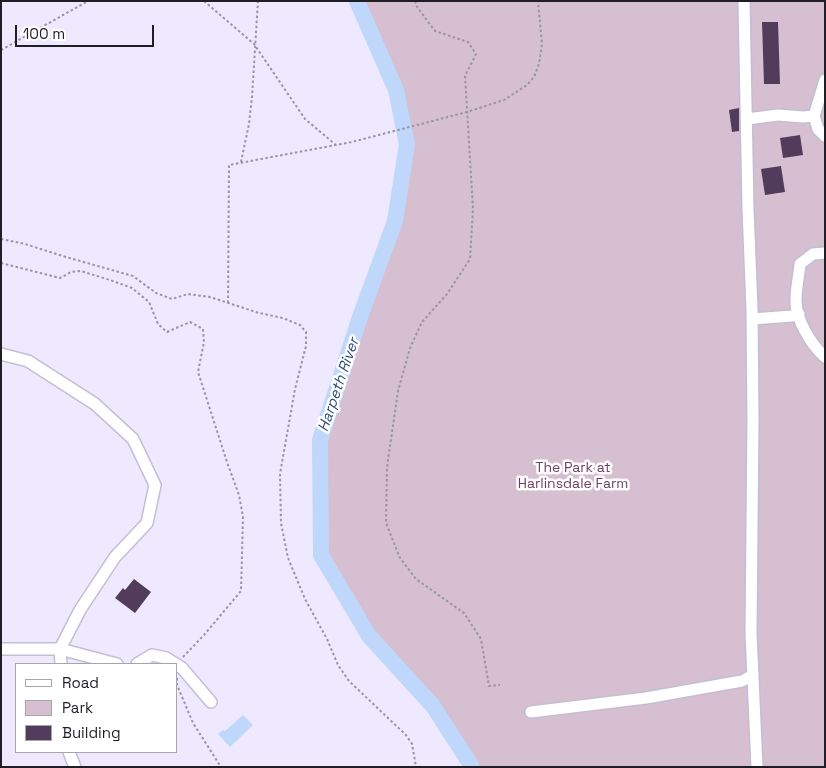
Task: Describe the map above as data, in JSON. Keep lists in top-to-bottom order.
{
  "water": ["Harpeth River"],
  "parks": ["The Park at Harlinsdale Farm"],
  "legend": ["Road", "Park", "Building"],
  "scale_bar": "100 m"
}
